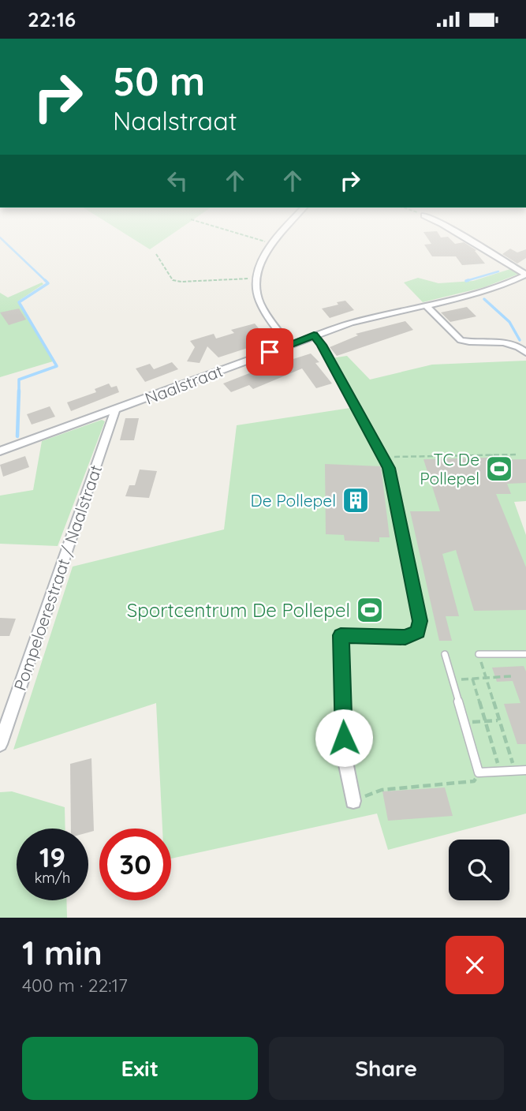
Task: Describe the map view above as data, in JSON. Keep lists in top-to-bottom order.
{
  "streets": {
    "street": ["Naalstraat", "Pompeloerestraat / Naalstraat"]
  },
  "crossings": [
    ["Naalstraat", "Pompeloerestraat / Naalstraat"]
  ],
  "places": {
    "sports": ["TC De Pollepel", "Sportcentrum De Pollepel"],
    "building": ["De Pollepel"]
  },
  "page": {
    "status": "22:16",
    "turn": ["50 m", "Naalstraat"],
    "speed": "19 km/h",
    "limit": "30",
    "heading": ["1 min", "400 m · 22:17"],
    "buttons": ["Exit", "Share"]
  }
}
